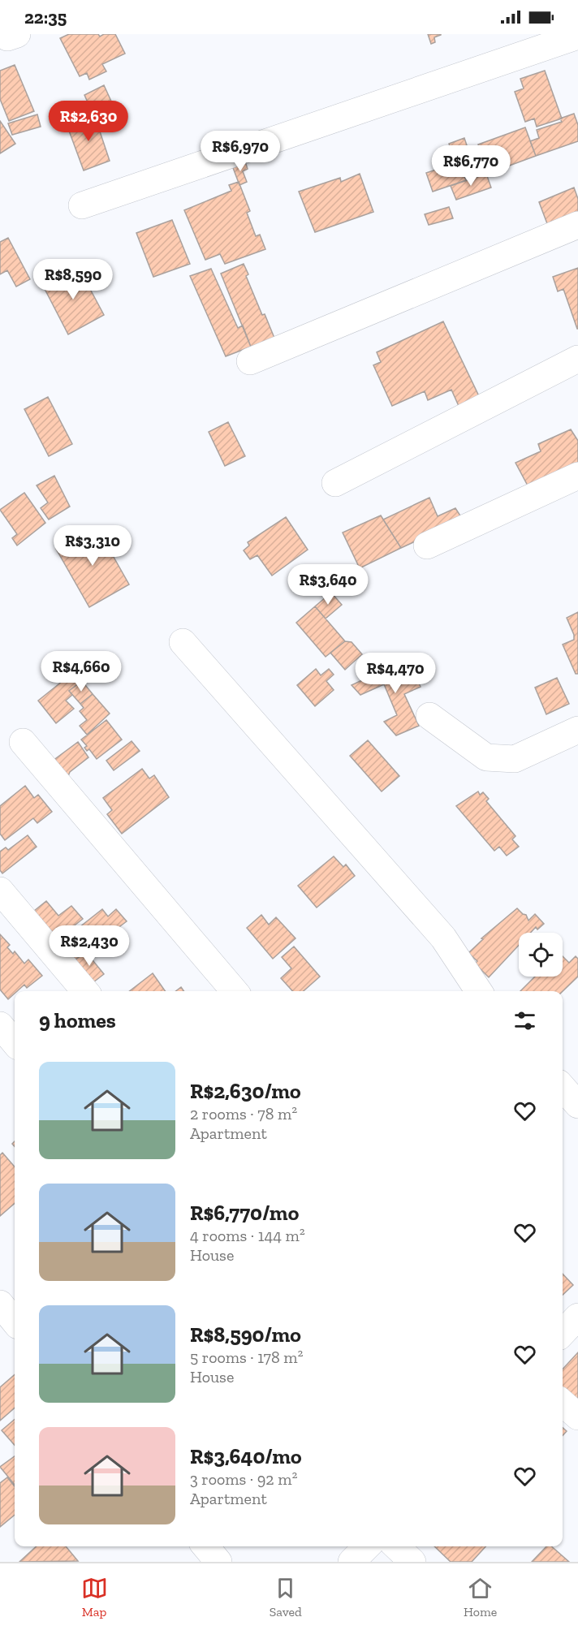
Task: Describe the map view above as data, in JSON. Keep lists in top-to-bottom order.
{
  "page": {
    "status": "22:35",
    "price": [
      "R$2,630",
      "R$6,970",
      "R$6,770",
      "R$8,590",
      "R$3,310",
      "R$3,640",
      "R$4,660",
      "R$4,470",
      "R$2,430"
    ],
    "heading": "9 homes",
    "list": [
      {
        "name": "R$2,630/mo",
        "note": "2 rooms · 78 m² · Apartment"
      },
      {
        "name": "R$6,770/mo",
        "note": "4 rooms · 144 m² · House"
      },
      {
        "name": "R$8,590/mo",
        "note": "5 rooms · 178 m² · House"
      },
      {
        "name": "R$3,640/mo",
        "note": "3 rooms · 92 m² · Apartment"
      }
    ],
    "tabs": ["Map", "Saved", "Home"]
  }
}
